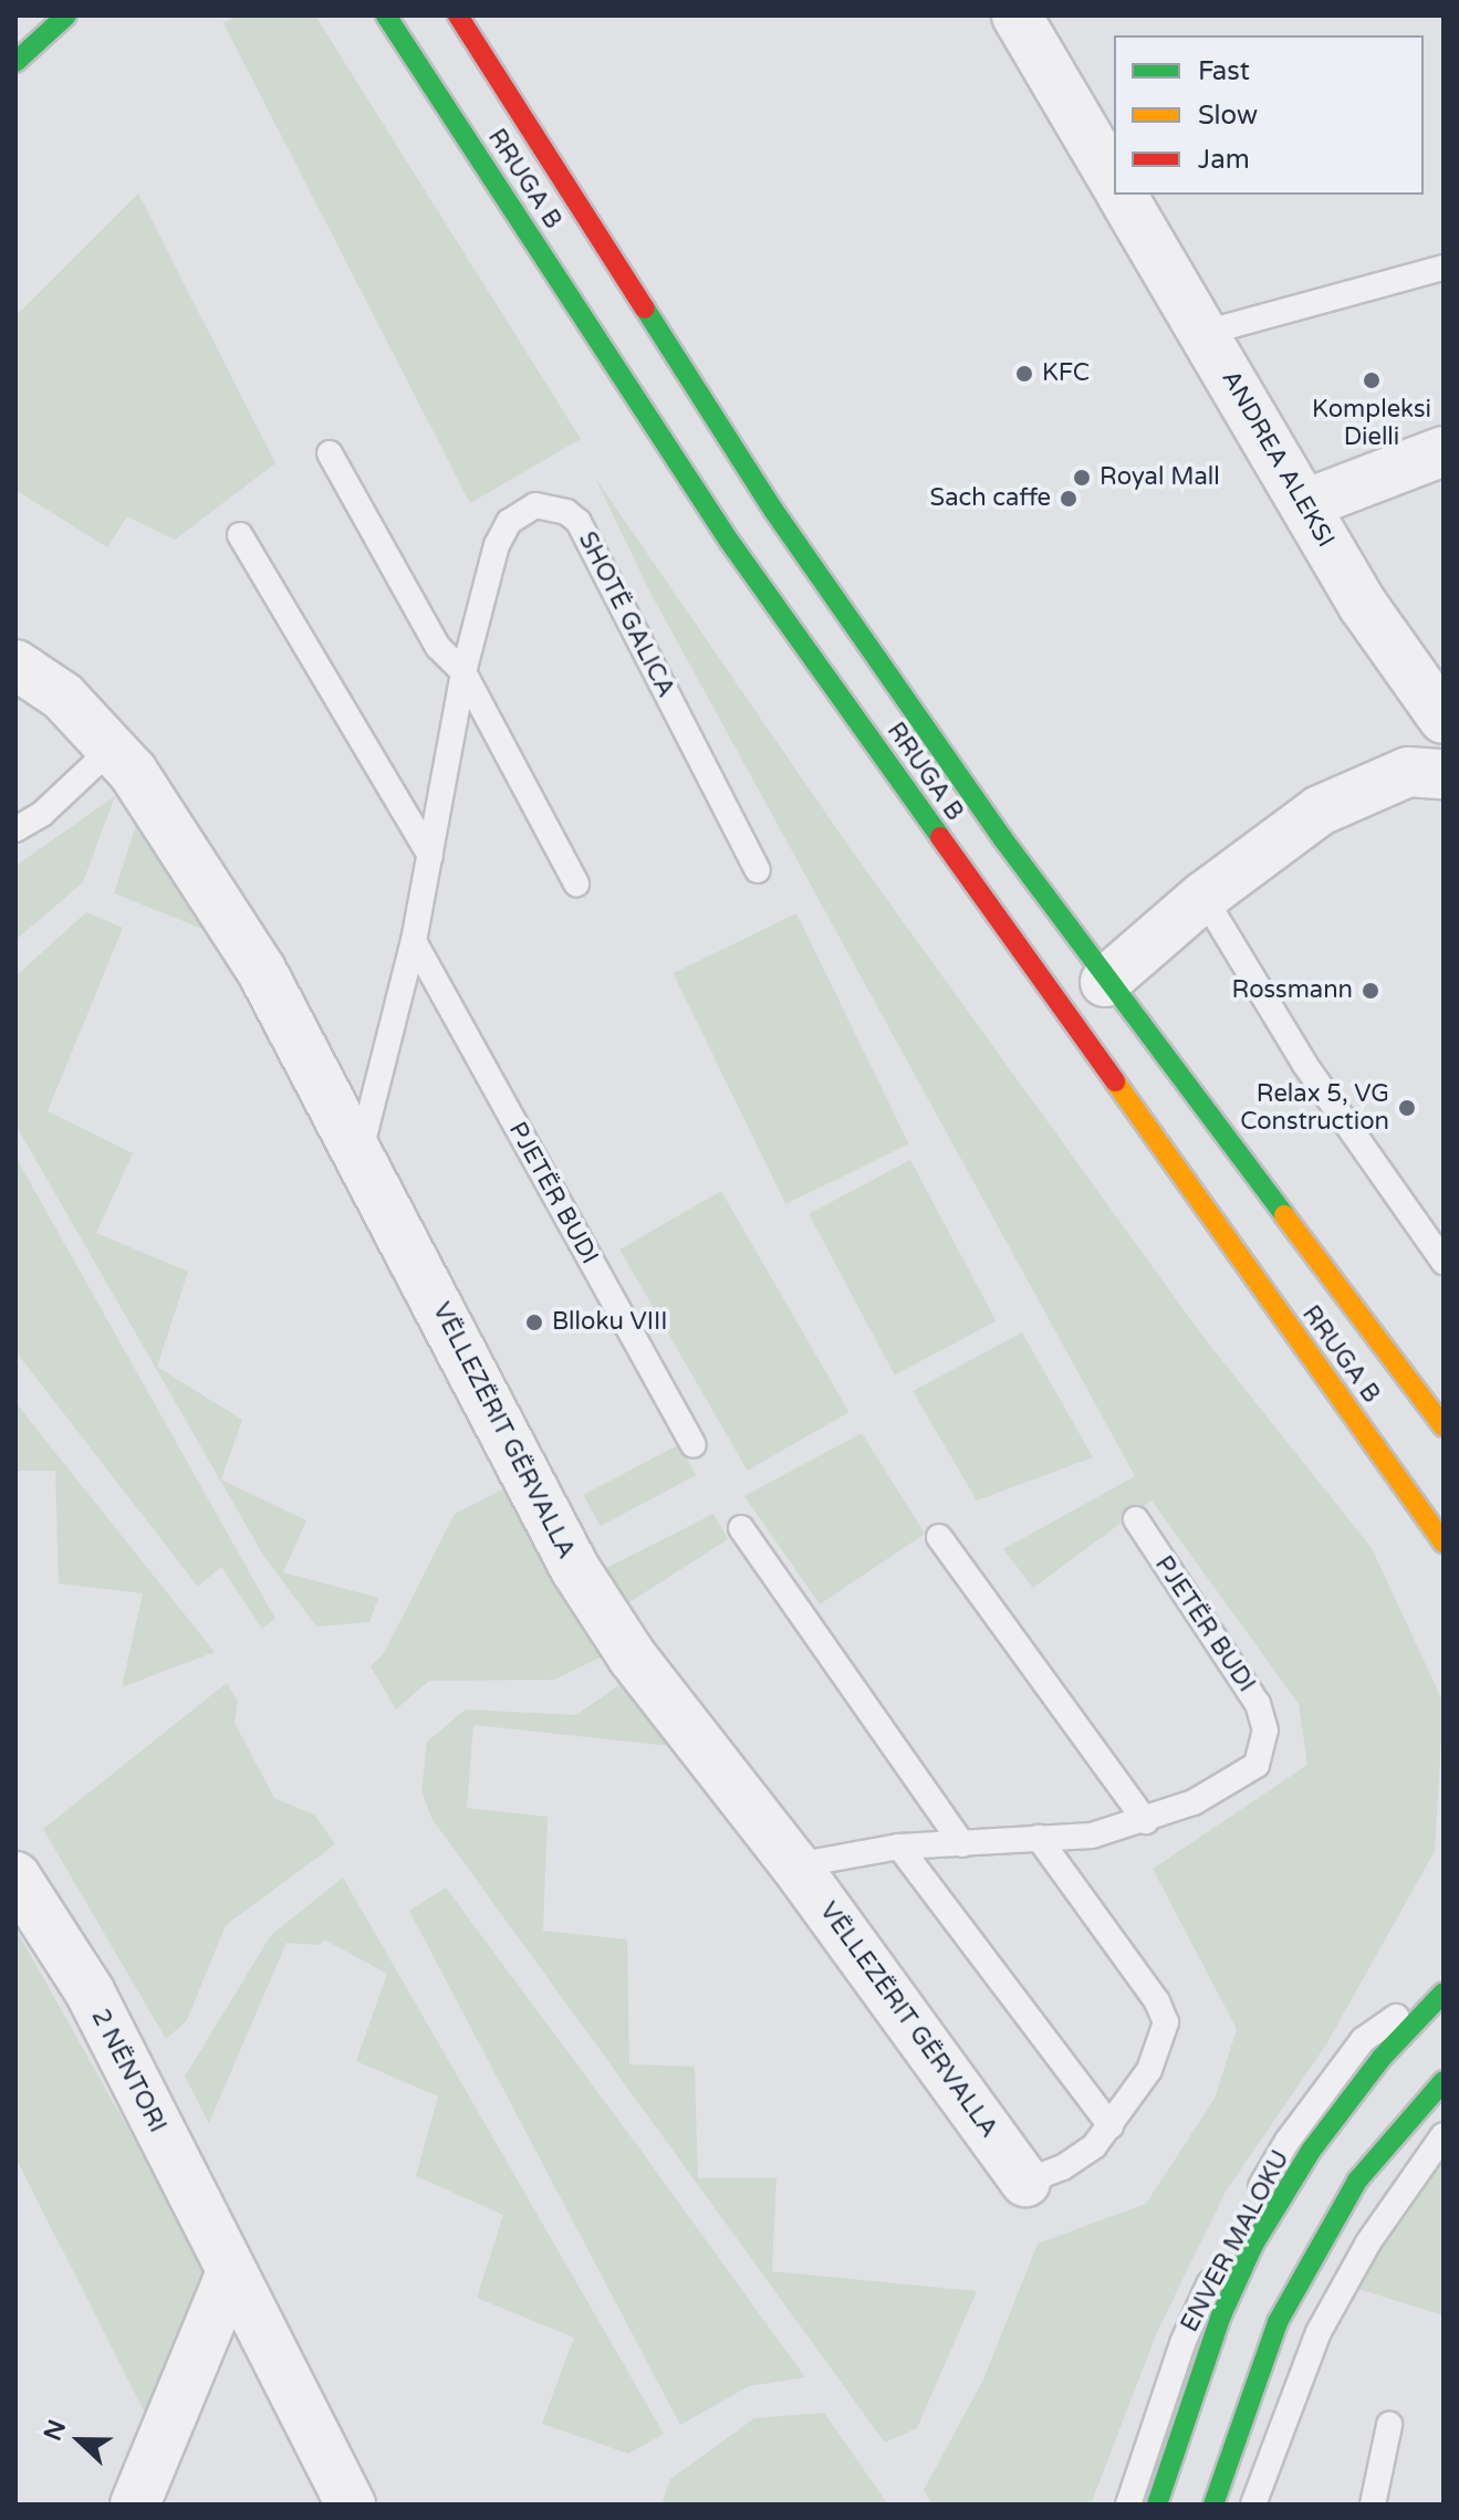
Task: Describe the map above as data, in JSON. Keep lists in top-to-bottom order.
{
  "streets": {
    "main road": ["RRUGA B", "ENVER MALOKU"],
    "street": ["ANDREA ALEKSI", "VËLLEZËRIT GËRVALLA", "2 NËNTORI"],
    "lane": ["SHOTË GALICA", "PJETËR BUDI"]
  },
  "crossings": [
    ["SHOTË GALICA", "PJETËR BUDI"],
    ["SHOTË GALICA", "VËLLEZËRIT GËRVALLA"],
    ["PJETËR BUDI", "VËLLEZËRIT GËRVALLA"]
  ],
  "places": [
    "KFC",
    "Kompleksi Dielli",
    "Royal Mall",
    "Sach caffe",
    "Rossmann",
    "Relax 5, VG Construction",
    "Blloku VIII"
  ],
  "legend": ["Fast", "Slow", "Jam"],
  "north": "left"
}
